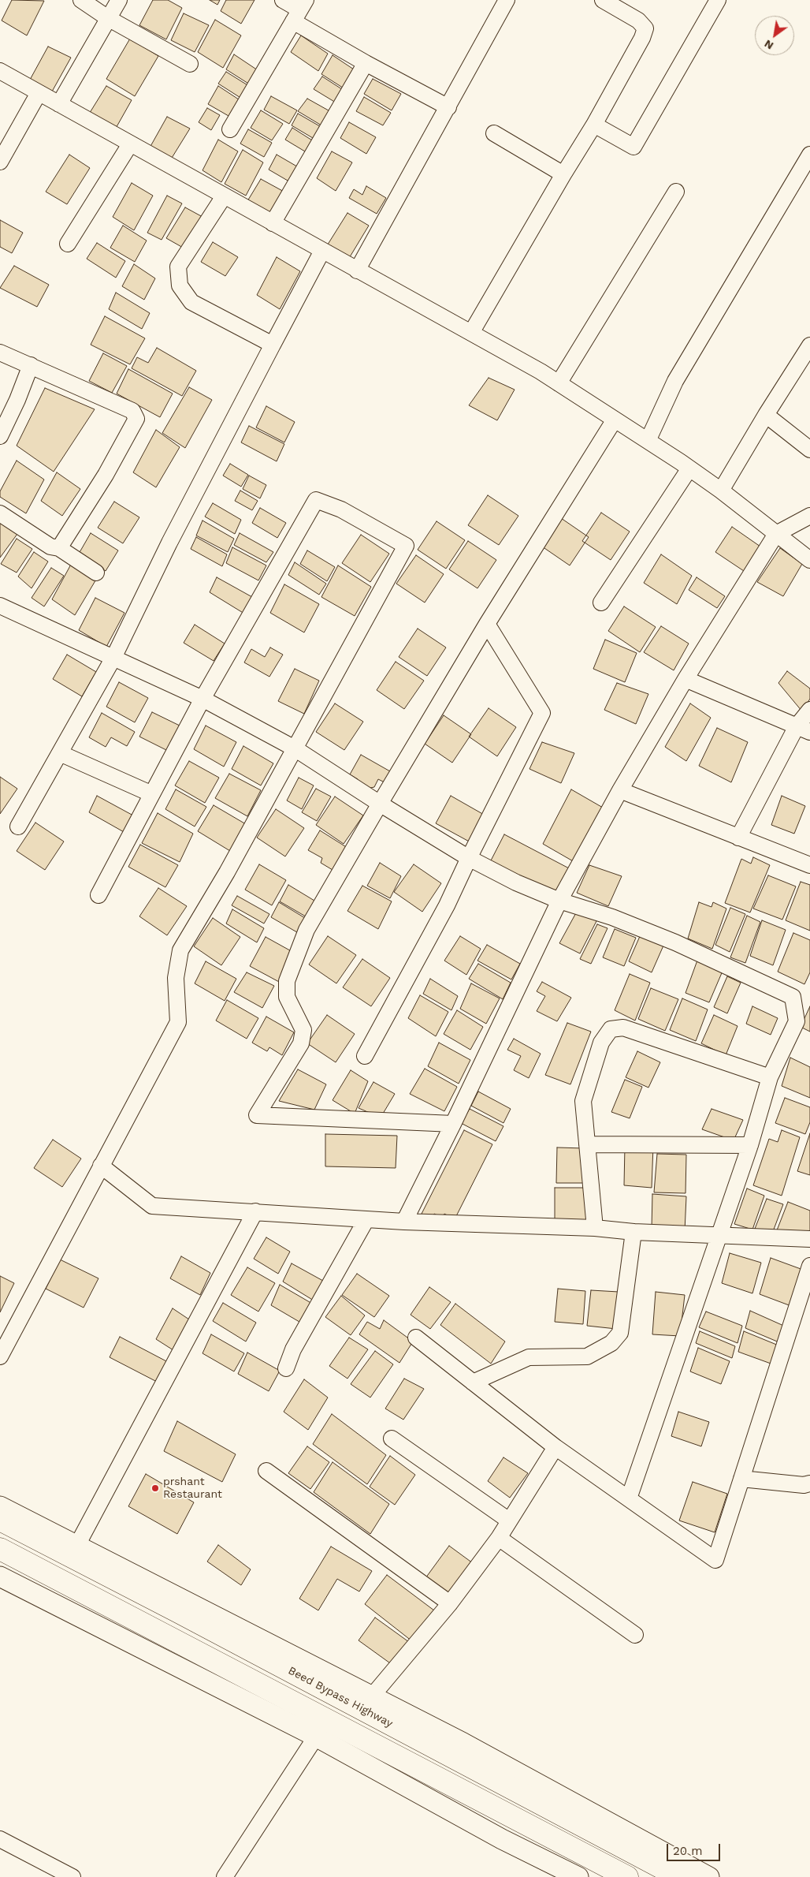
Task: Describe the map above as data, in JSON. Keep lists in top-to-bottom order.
{
  "streets": {
    "highway": ["Beed Bypass Highway"]
  },
  "places": ["prshant Restaurant"],
  "scale_bar": "20 m",
  "north": "bottom left"
}
